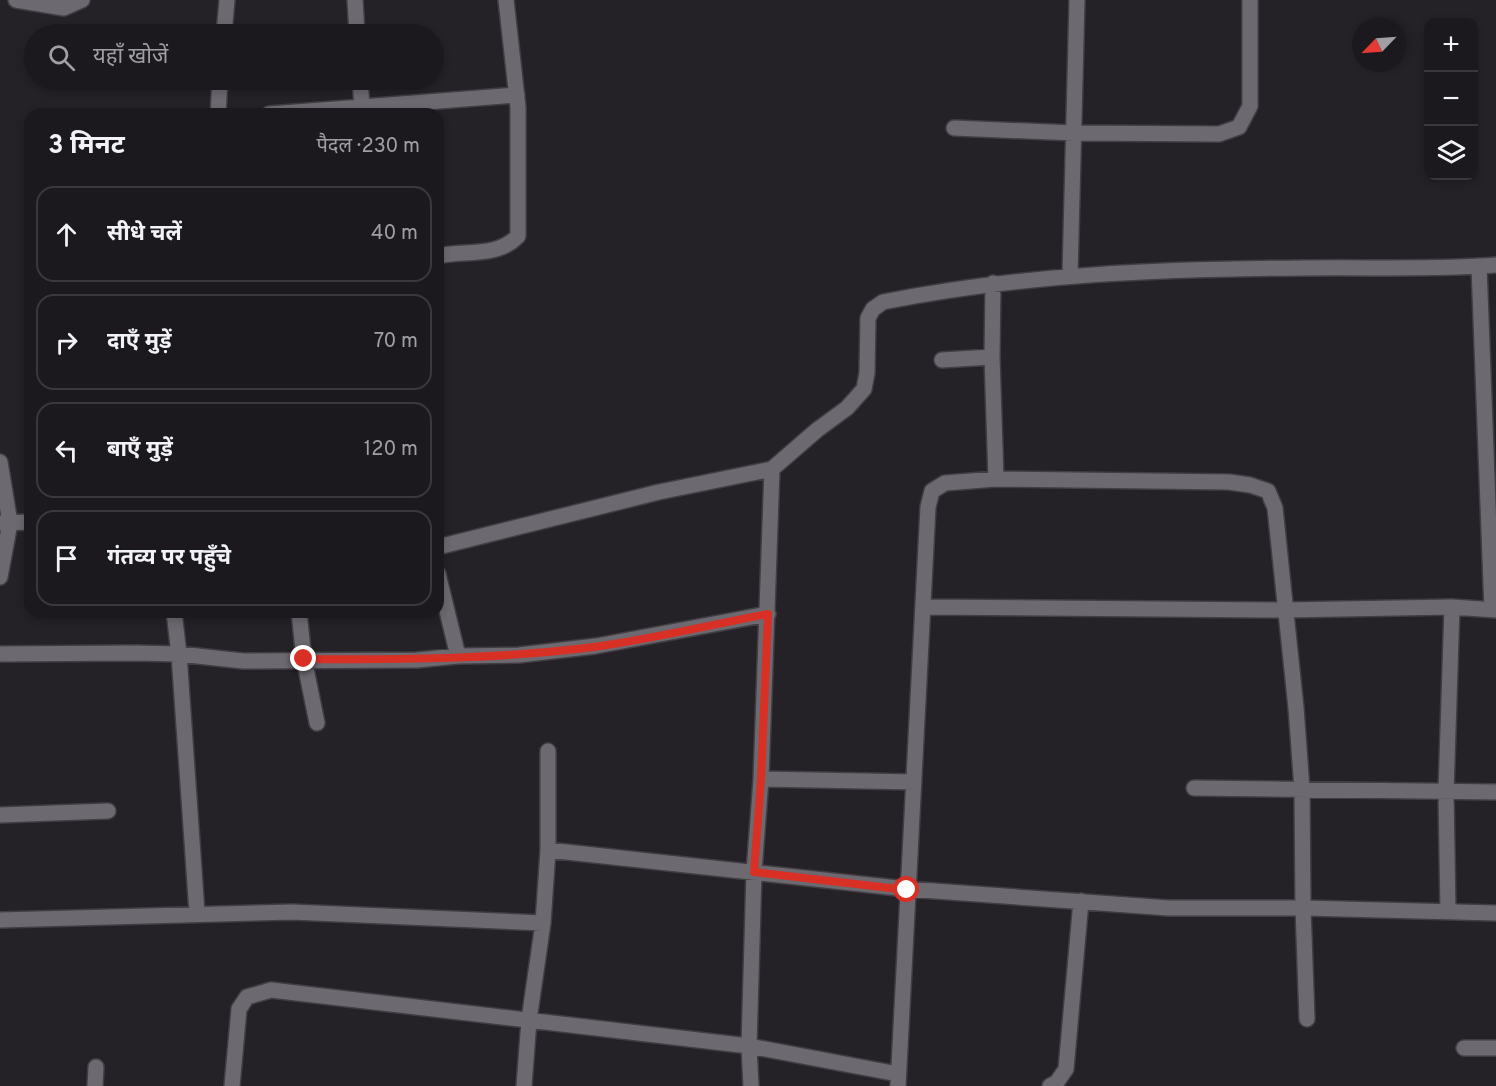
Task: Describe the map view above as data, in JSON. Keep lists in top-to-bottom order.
{
  "north": "bottom left",
  "page": {
    "map_buttons": ["+", "−"],
    "search": "यहाँ खोजें",
    "heading": ["3 मिनट", "पैदल · 230 m"],
    "list": [
      ["सीधे चलें", "40 m"],
      ["दाएँ मुड़ें", "70 m"],
      ["बाएँ मुड़ें", "120 m"],
      "गंतव्य पर पहुँचे"
    ]
  }
}
